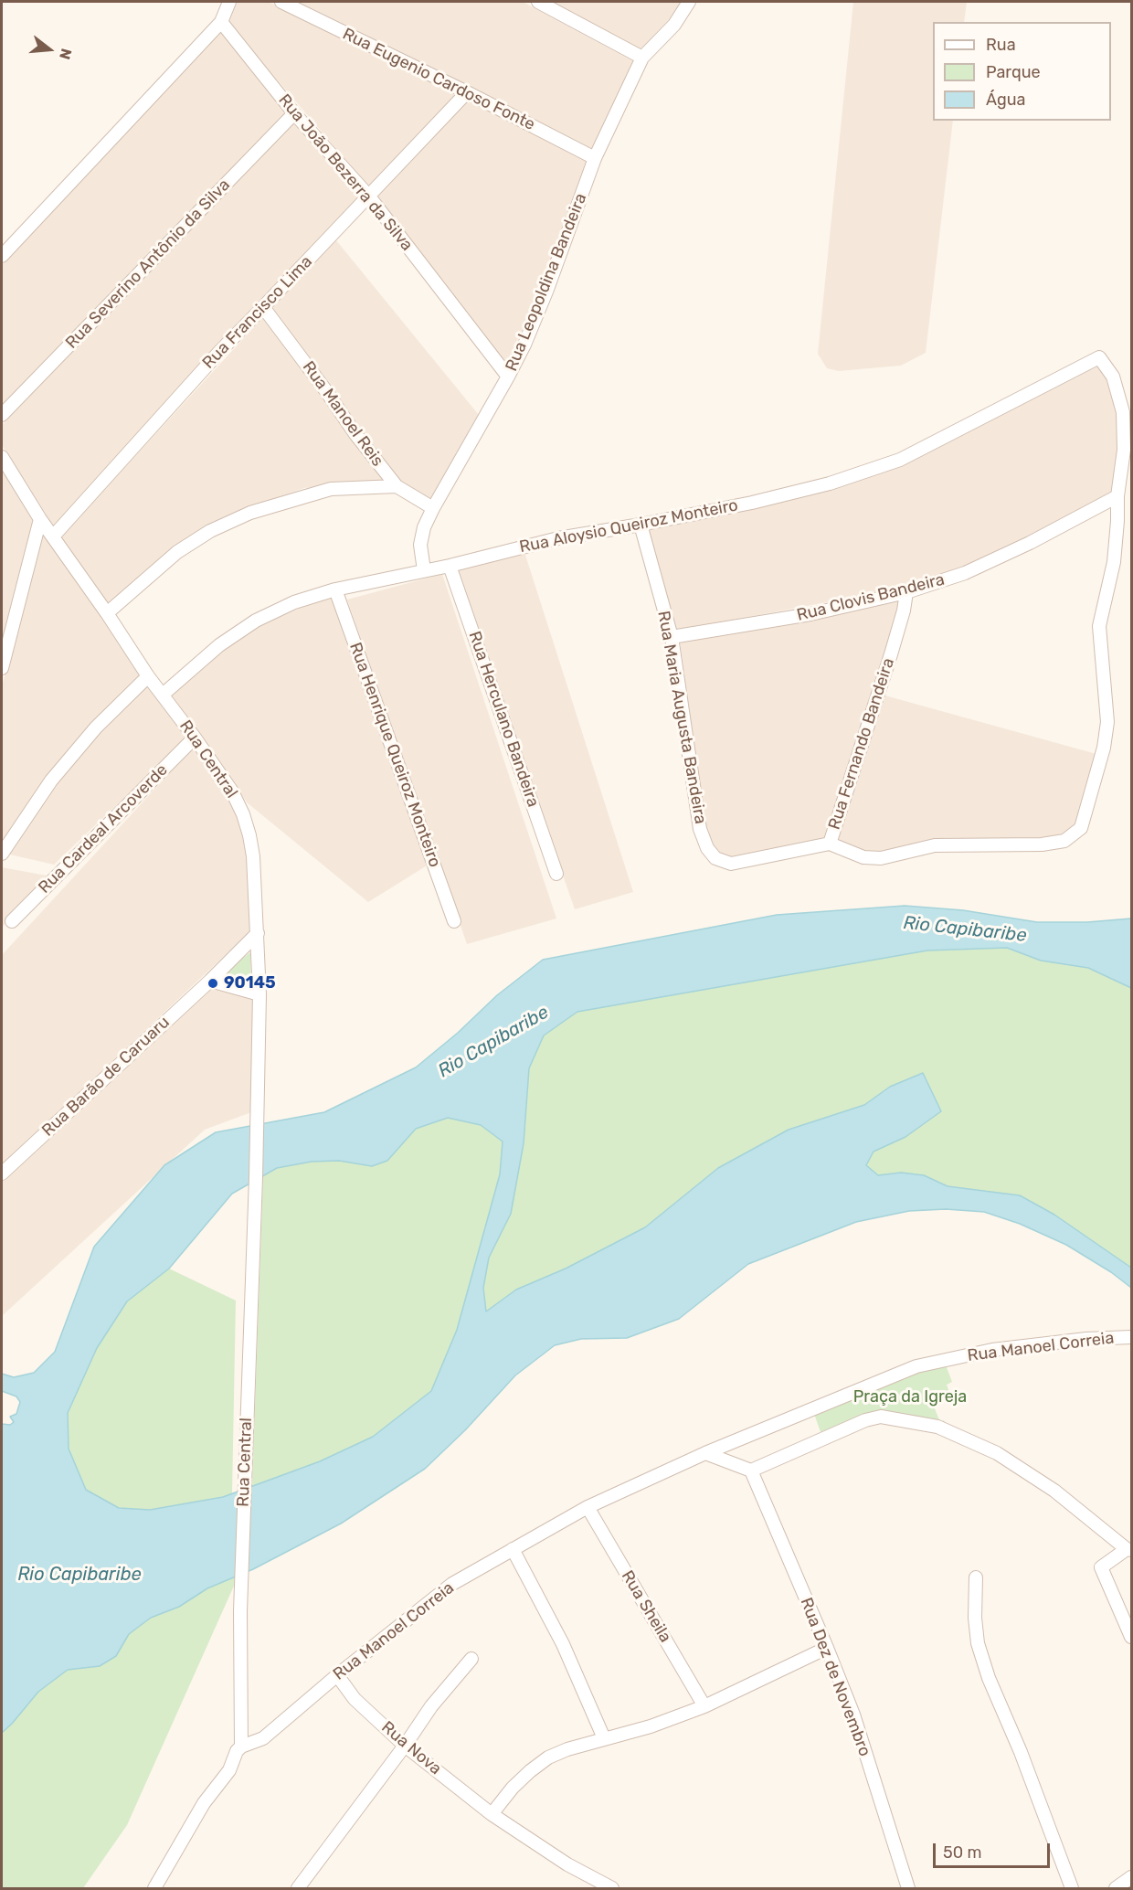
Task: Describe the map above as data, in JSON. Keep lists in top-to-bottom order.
{
  "streets": {
    "street": [
      "Rua Eugenio Cardoso Fonte",
      "Rua João Bezerra da Silva",
      "Rua Severino Antônio da Silva",
      "Rua Leopoldina Bandeira",
      "Rua Francisco Lima",
      "Rua Manoel Reis",
      "Rua Aloysio Queiroz Monteiro",
      "Rua Clovis Bandeira",
      "Rua Maria Augusta Bandeira",
      "Rua Herculano Bandeira",
      "Rua Fernando Bandeira",
      "Rua Henrique Queiroz Monteiro",
      "Rua Central",
      "Rua Cardeal Arcoverde",
      "Rua Barão de Caruaru",
      "Rua Manoel Correia",
      "Rua Sheila",
      "Rua Dez de Novembro",
      "Rua Nova"
    ]
  },
  "crossings": [
    ["Rua Eugenio Cardoso Fonte", "Rua Leopoldina Bandeira"],
    ["Rua Eugenio Cardoso Fonte", "Rua Francisco Lima"],
    ["Rua João Bezerra da Silva", "Rua Severino Antônio da Silva"],
    ["Rua João Bezerra da Silva", "Rua Leopoldina Bandeira"],
    ["Rua João Bezerra da Silva", "Rua Francisco Lima"],
    ["Rua Leopoldina Bandeira", "Rua Manoel Reis"],
    ["Rua Leopoldina Bandeira", "Rua Aloysio Queiroz Monteiro"],
    ["Rua Francisco Lima", "Rua Manoel Reis"],
    ["Rua Francisco Lima", "Rua Central"],
    ["Rua Aloysio Queiroz Monteiro", "Rua Clovis Bandeira"],
    ["Rua Aloysio Queiroz Monteiro", "Rua Maria Augusta Bandeira"],
    ["Rua Aloysio Queiroz Monteiro", "Rua Herculano Bandeira"],
    ["Rua Aloysio Queiroz Monteiro", "Rua Fernando Bandeira"],
    ["Rua Aloysio Queiroz Monteiro", "Rua Henrique Queiroz Monteiro"],
    ["Rua Aloysio Queiroz Monteiro", "Rua Central"],
    ["Rua Clovis Bandeira", "Rua Maria Augusta Bandeira"],
    ["Rua Clovis Bandeira", "Rua Fernando Bandeira"],
    ["Rua Maria Augusta Bandeira", "Rua Fernando Bandeira"],
    ["Rua Central", "Rua Cardeal Arcoverde"],
    ["Rua Central", "Rua Barão de Caruaru"],
    ["Rua Central", "Rua Manoel Correia"],
    ["Rua Manoel Correia", "Rua Sheila"],
    ["Rua Manoel Correia", "Rua Nova"]
  ],
  "water": ["Rio Capibaribe"],
  "parks": ["Praça da Igreja"],
  "places": ["90145"],
  "legend": ["Rua", "Parque", "Água"],
  "scale_bar": "50 m",
  "north": "right"
}
